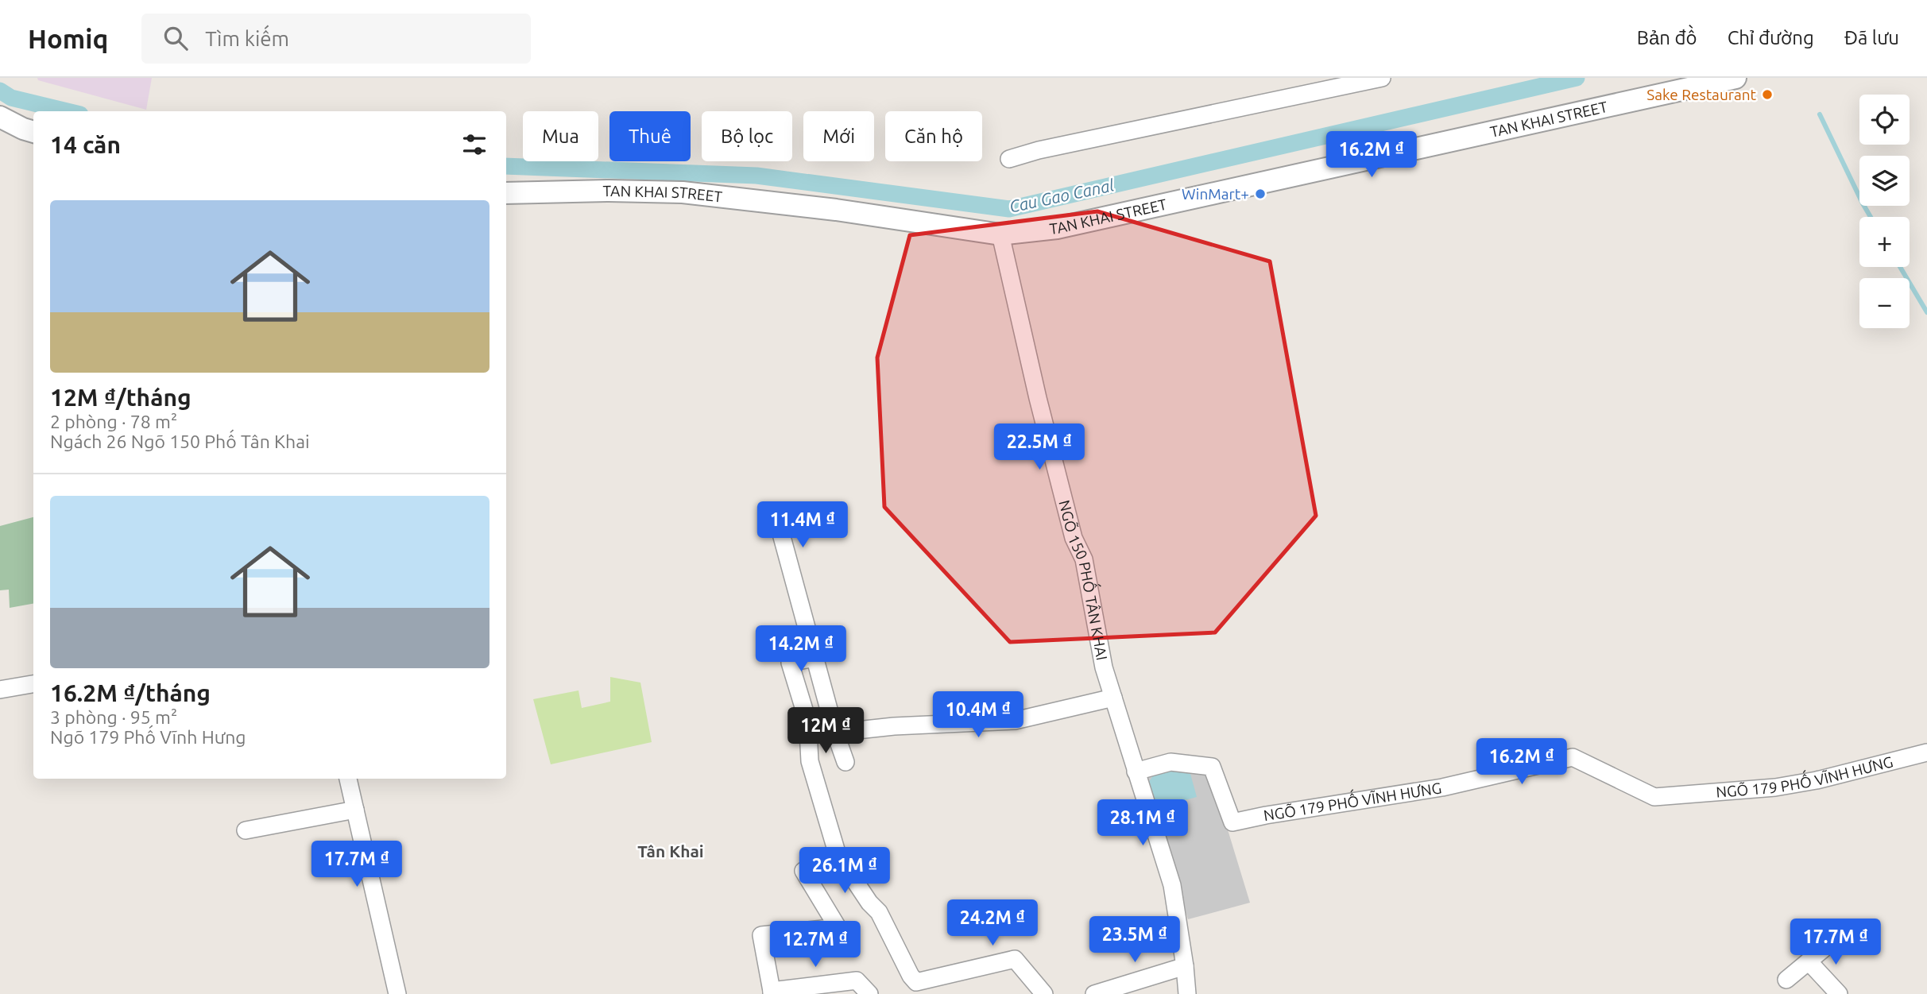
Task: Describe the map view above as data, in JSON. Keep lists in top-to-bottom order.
{
  "streets": {
    "street": ["TAN KHAI STREET", "NGÕ 150 PHỐ TÂN KHAI", "NGÕ 179 PHỐ VĨNH HƯNG"]
  },
  "crossings": [
    ["TAN KHAI STREET", "NGÕ 150 PHỐ TÂN KHAI"]
  ],
  "districts": ["Tân Khai"],
  "water": ["Cau Gao Canal"],
  "places": ["Sake Restaurant", "WinMart+"],
  "page": {
    "header": "Homiq",
    "search": "Tìm kiếm",
    "nav": ["Bản đồ", "Chỉ đường", "Đã lưu"],
    "map_buttons": ["+", "−"],
    "chip": [
      "Mua",
      "Thuê",
      "Bộ lọc",
      "Mới",
      "Căn hộ"
    ],
    "heading": "14 căn",
    "price": [
      "16.2M ₫",
      "22.5M ₫",
      "11.4M ₫",
      "14.2M ₫",
      "10.4M ₫",
      "12M ₫",
      "16.2M ₫",
      "28.1M ₫",
      "17.7M ₫",
      "26.1M ₫",
      "24.2M ₫",
      "23.5M ₫",
      "17.7M ₫",
      "12.7M ₫"
    ],
    "list": [
      {
        "name": "12M ₫/tháng",
        "note": "2 phòng · 78 m² · Ngách 26 Ngõ 150 Phố Tân Khai"
      },
      {
        "name": "16.2M ₫/tháng",
        "note": "3 phòng · 95 m² · Ngõ 179 Phố Vĩnh Hưng"
      }
    ]
  }
}
